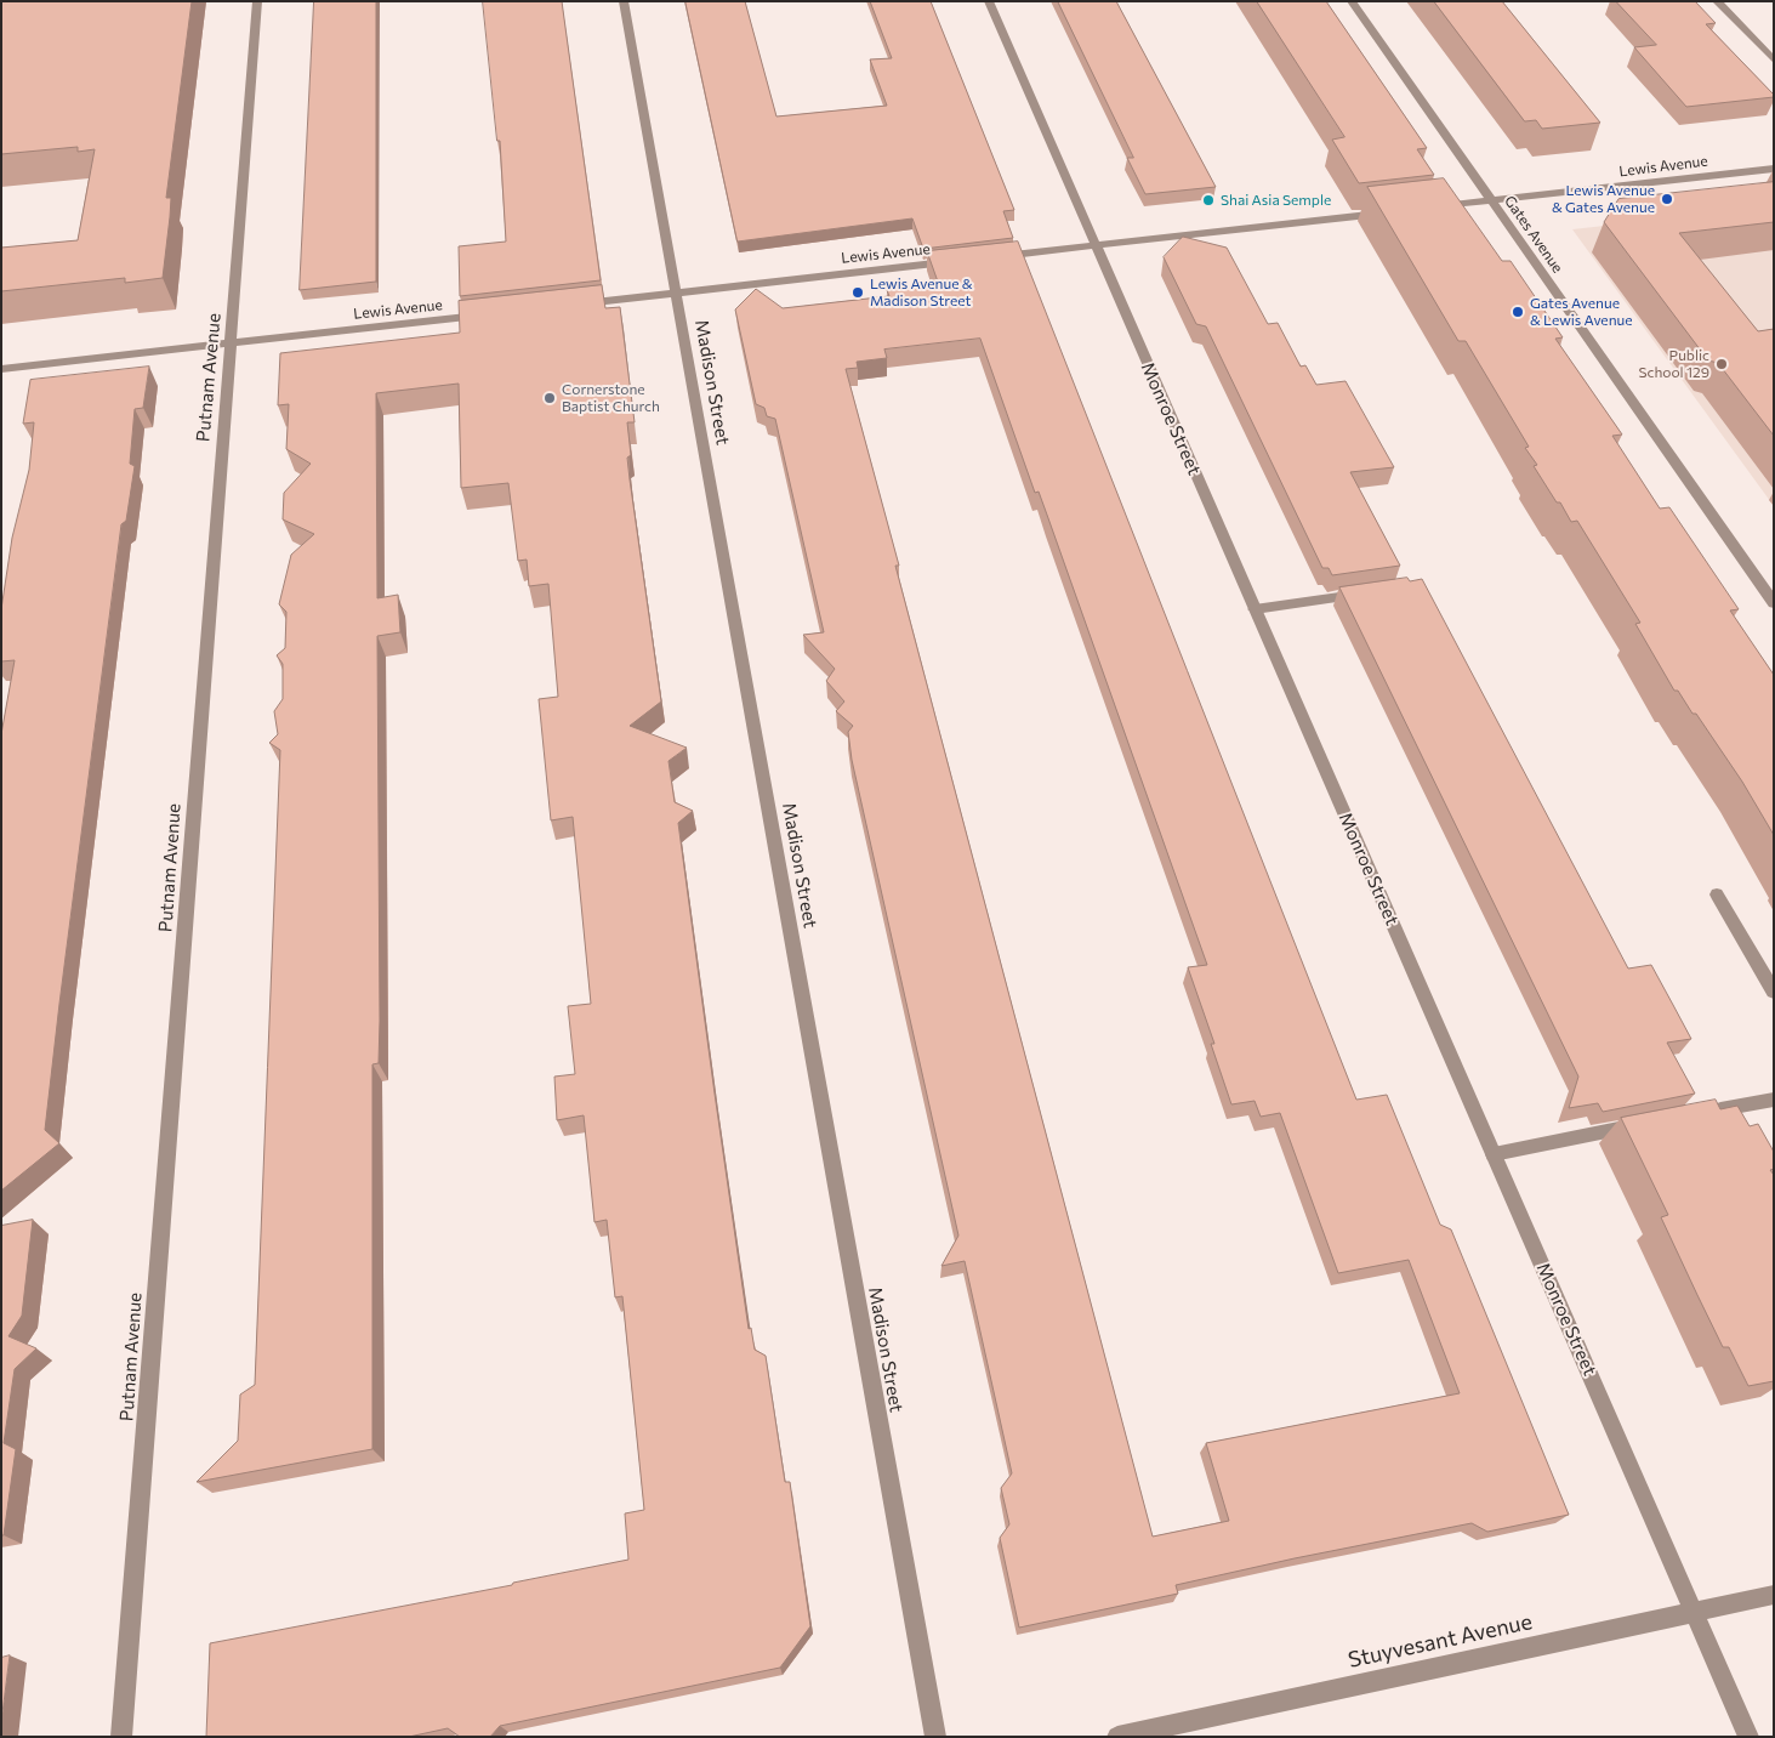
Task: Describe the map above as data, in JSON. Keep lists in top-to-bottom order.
{
  "streets": {
    "street": [
      "Lewis Avenue",
      "Gates Avenue",
      "Putnam Avenue",
      "Madison Street",
      "Monroe Street",
      "Stuyvesant Avenue"
    ]
  },
  "crossings": [
    ["Lewis Avenue", "Gates Avenue"],
    ["Lewis Avenue", "Putnam Avenue"],
    ["Lewis Avenue", "Madison Street"],
    ["Monroe Street", "Stuyvesant Avenue"]
  ],
  "places": [
    "Lewis Avenue & Gates Avenue",
    "Shai Asia Semple",
    "Lewis Avenue & Madison Street",
    "Gates Avenue & Lewis Avenue",
    "Public School 129",
    "Cornerstone Baptist Church"
  ]
}
